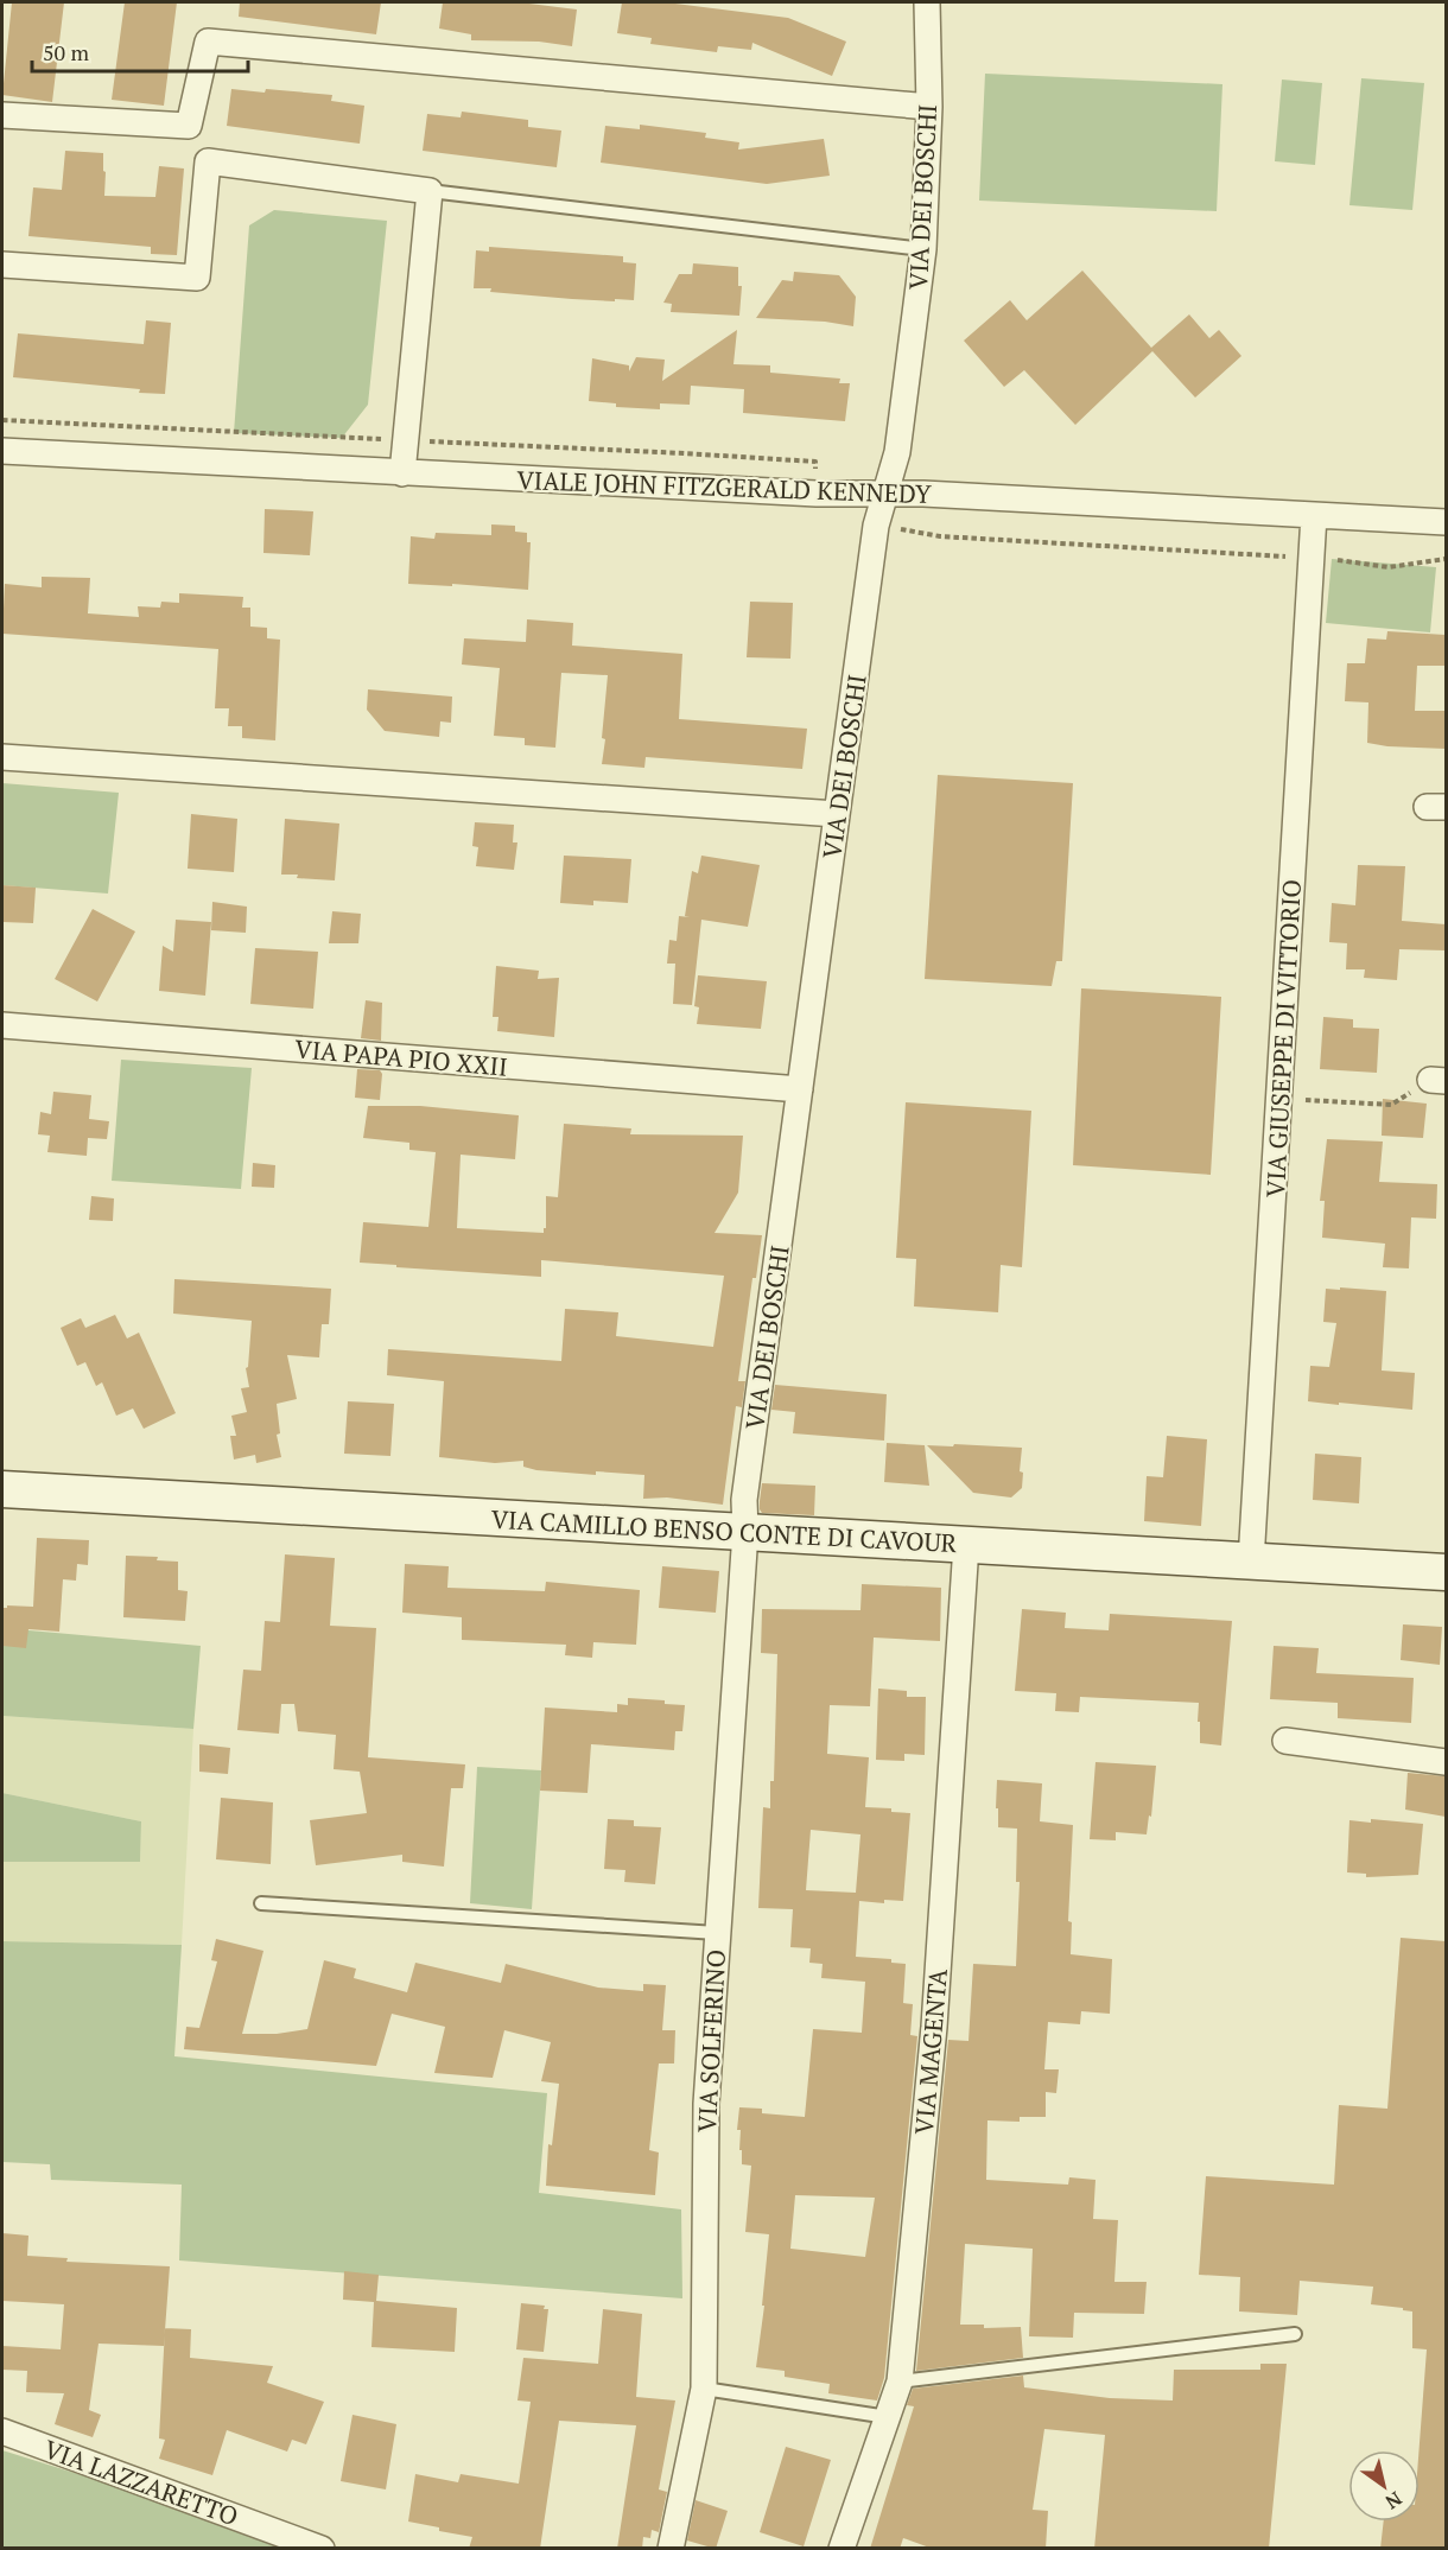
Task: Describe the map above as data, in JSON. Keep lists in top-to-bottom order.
{
  "streets": {
    "street": [
      "VIA DEI BOSCHI",
      "VIALE JOHN FITZGERALD KENNEDY",
      "VIA GIUSEPPE DI VITTORIO",
      "VIA PAPA PIO XXII",
      "VIA CAMILLO BENSO CONTE DI CAVOUR",
      "VIA SOLFERINO",
      "VIA MAGENTA",
      "VIA LAZZARETTO"
    ]
  },
  "crossings": [
    ["VIA DEI BOSCHI", "VIALE JOHN FITZGERALD KENNEDY"],
    ["VIA DEI BOSCHI", "VIA PAPA PIO XXII"],
    ["VIA DEI BOSCHI", "VIA CAMILLO BENSO CONTE DI CAVOUR"],
    ["VIA DEI BOSCHI", "VIA SOLFERINO"],
    ["VIALE JOHN FITZGERALD KENNEDY", "VIA GIUSEPPE DI VITTORIO"],
    ["VIA GIUSEPPE DI VITTORIO", "VIA CAMILLO BENSO CONTE DI CAVOUR"],
    ["VIA CAMILLO BENSO CONTE DI CAVOUR", "VIA SOLFERINO"],
    ["VIA CAMILLO BENSO CONTE DI CAVOUR", "VIA MAGENTA"]
  ],
  "scale_bar": "50 m",
  "north": "bottom right"
}
